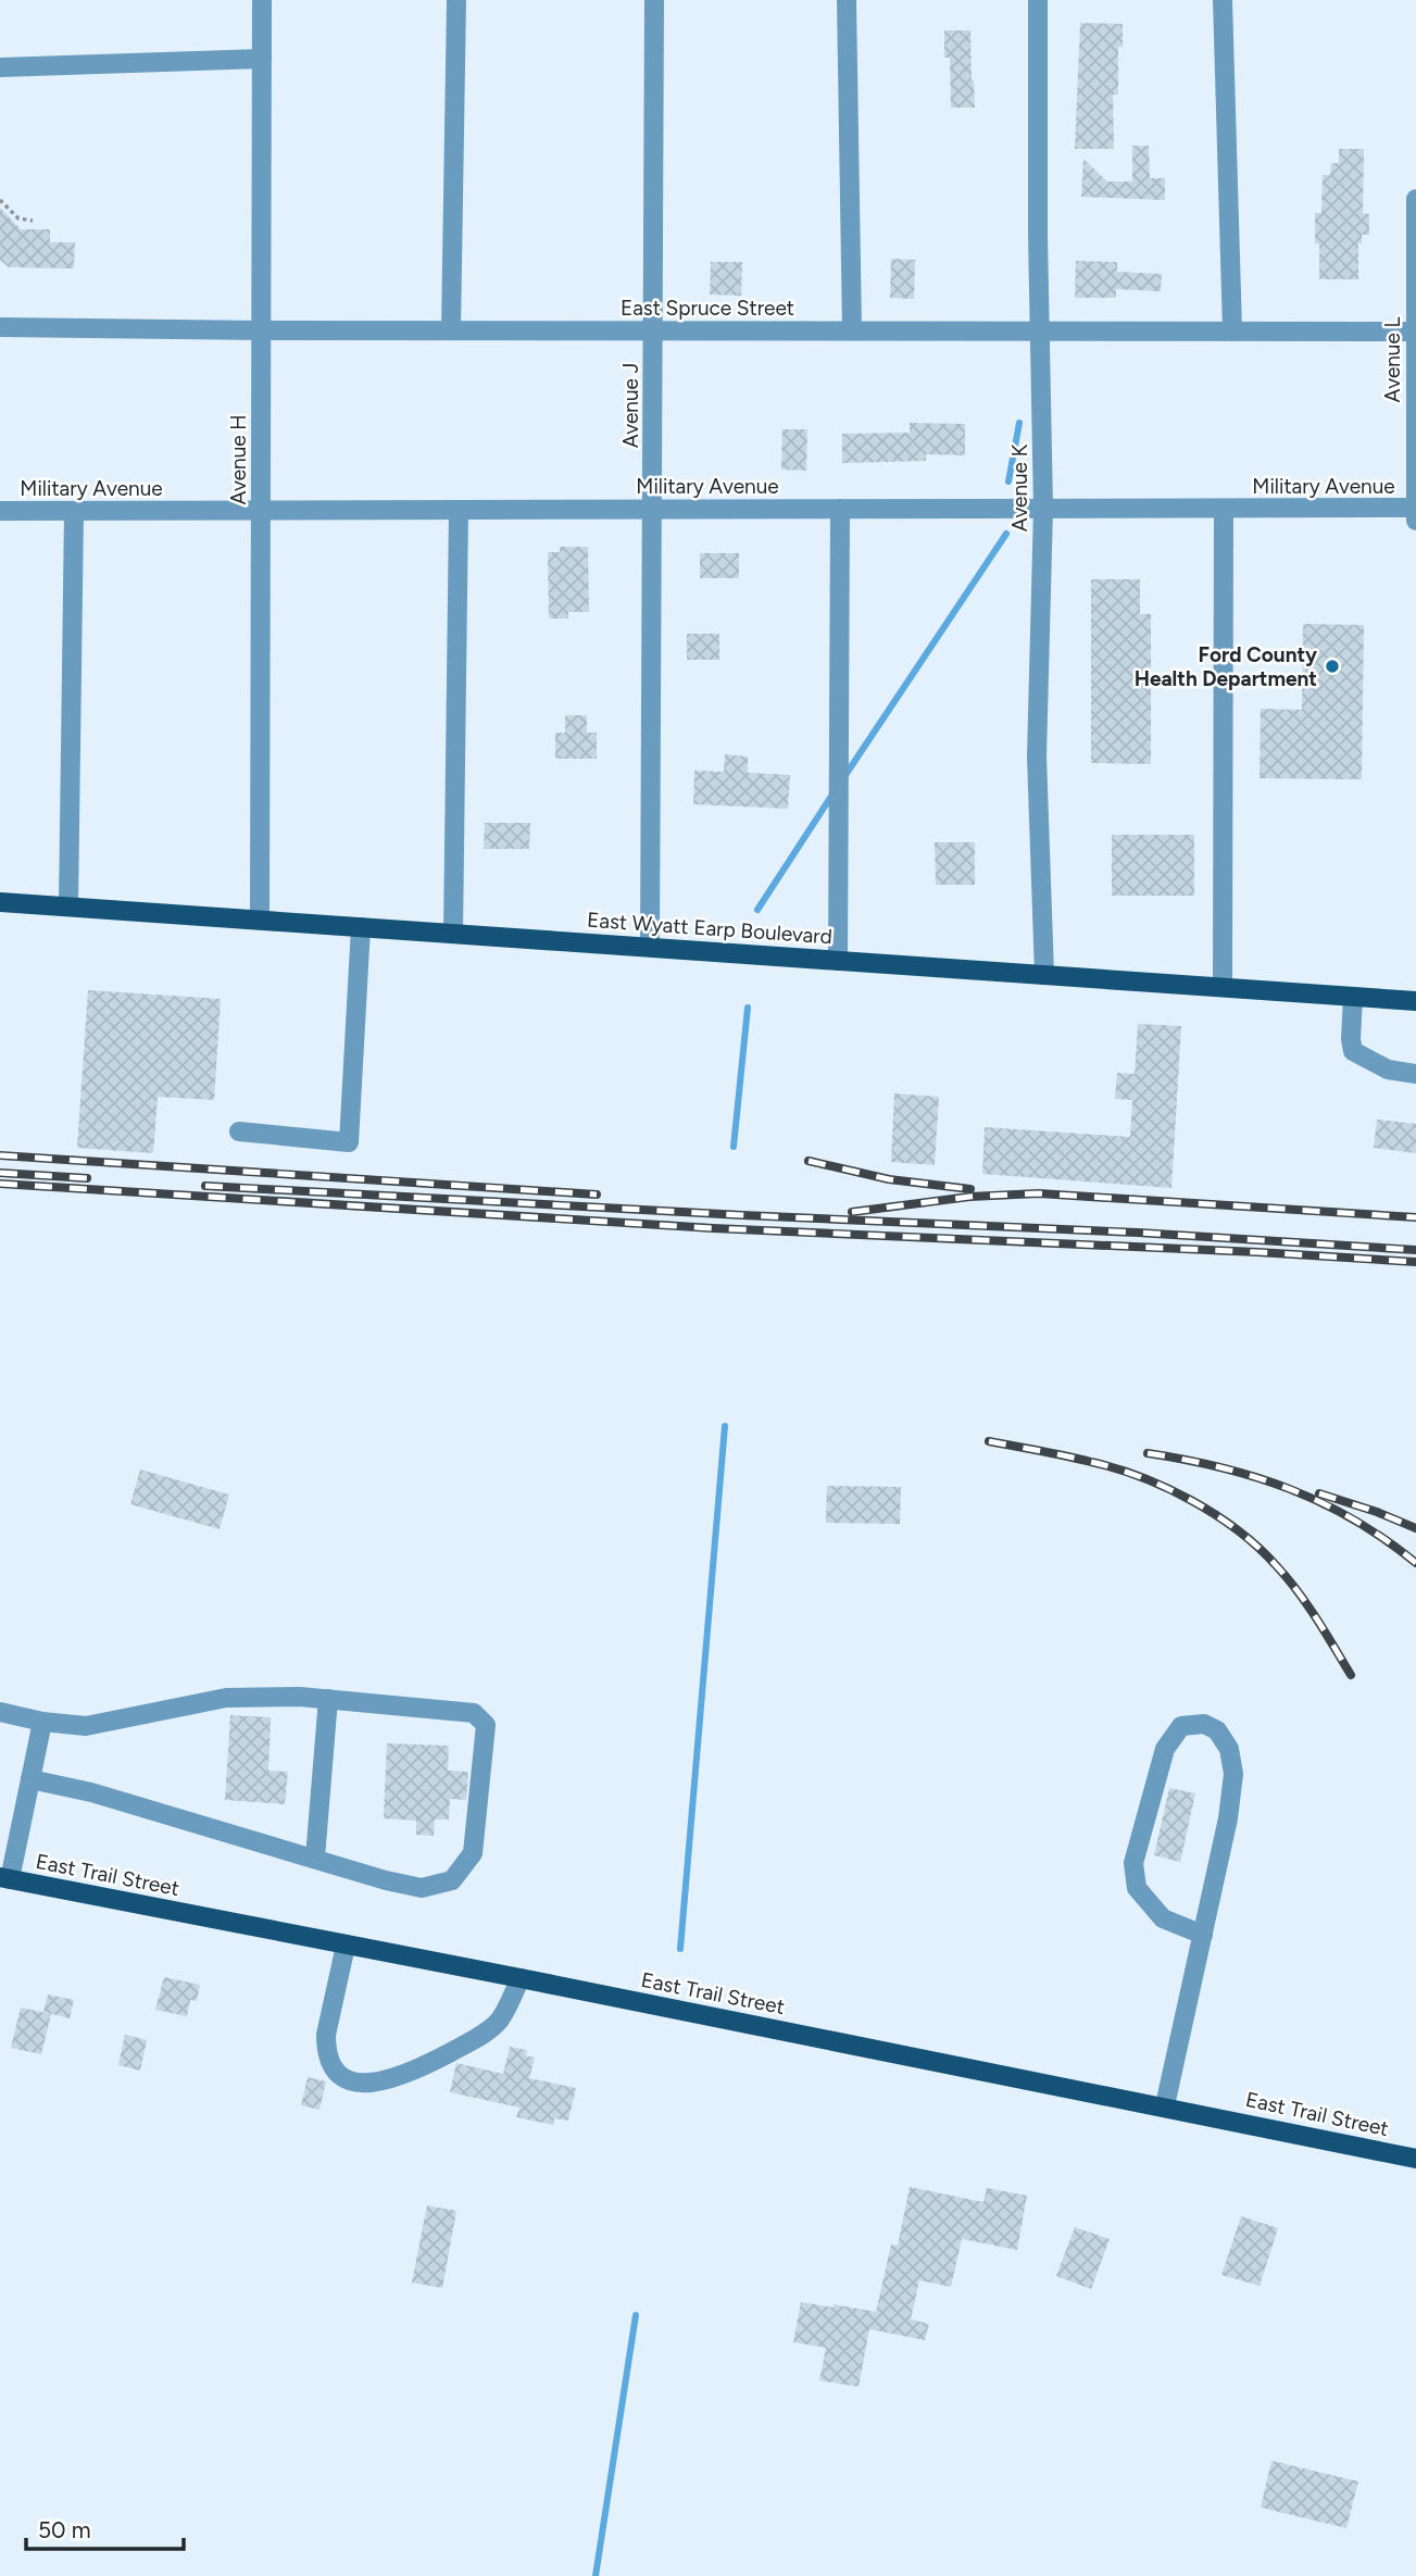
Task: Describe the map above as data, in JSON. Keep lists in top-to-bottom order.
{
  "streets": {
    "main road": ["East Wyatt Earp Boulevard", "East Trail Street"],
    "street": [
      "East Spruce Street",
      "Avenue L",
      "Avenue J",
      "Avenue H",
      "Military Avenue",
      "Avenue K"
    ]
  },
  "crossings": [
    ["East Spruce Street", "Avenue L"],
    ["East Spruce Street", "Avenue J"],
    ["East Spruce Street", "Avenue H"],
    ["East Spruce Street", "Avenue K"],
    ["Avenue L", "Military Avenue"],
    ["Avenue J", "Military Avenue"],
    ["Avenue J", "East Wyatt Earp Boulevard"],
    ["Avenue H", "Military Avenue"],
    ["Avenue H", "East Wyatt Earp Boulevard"],
    ["Military Avenue", "Avenue K"],
    ["Avenue K", "East Wyatt Earp Boulevard"]
  ],
  "places": ["Ford County Health Department"],
  "scale_bar": "50 m"
}
